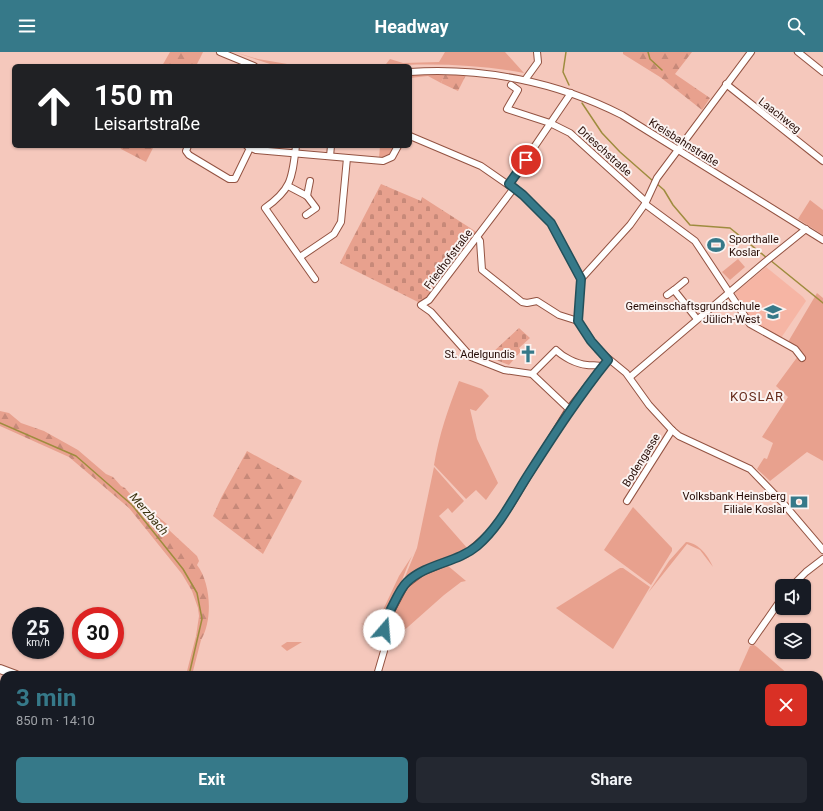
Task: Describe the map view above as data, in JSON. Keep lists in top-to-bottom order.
{
  "streets": {
    "street": [
      "Laachweg",
      "Kreisbahnstraße",
      "Drieschstraße",
      "Friedhofstraße",
      "Bodengasse"
    ]
  },
  "crossings": [
    ["Kreisbahnstraße", "Friedhofstraße"],
    ["Drieschstraße", "Friedhofstraße"]
  ],
  "districts": ["KOSLAR"],
  "water": ["Merzbach"],
  "places": {
    "sports": ["Sporthalle Koslar"],
    "school or university": ["Gemeinschaftsgrundschule Jülich-West"],
    "church": ["St. Adelgundis"],
    "bank": ["Volksbank Heinsberg Filiale Koslar"]
  },
  "page": {
    "header": "Headway",
    "turn": ["150 m", "Leisartstraße"],
    "speed": "25 km/h",
    "limit": "30",
    "heading": ["3 min", "850 m · 14:10"],
    "buttons": ["Exit", "Share"]
  }
}
